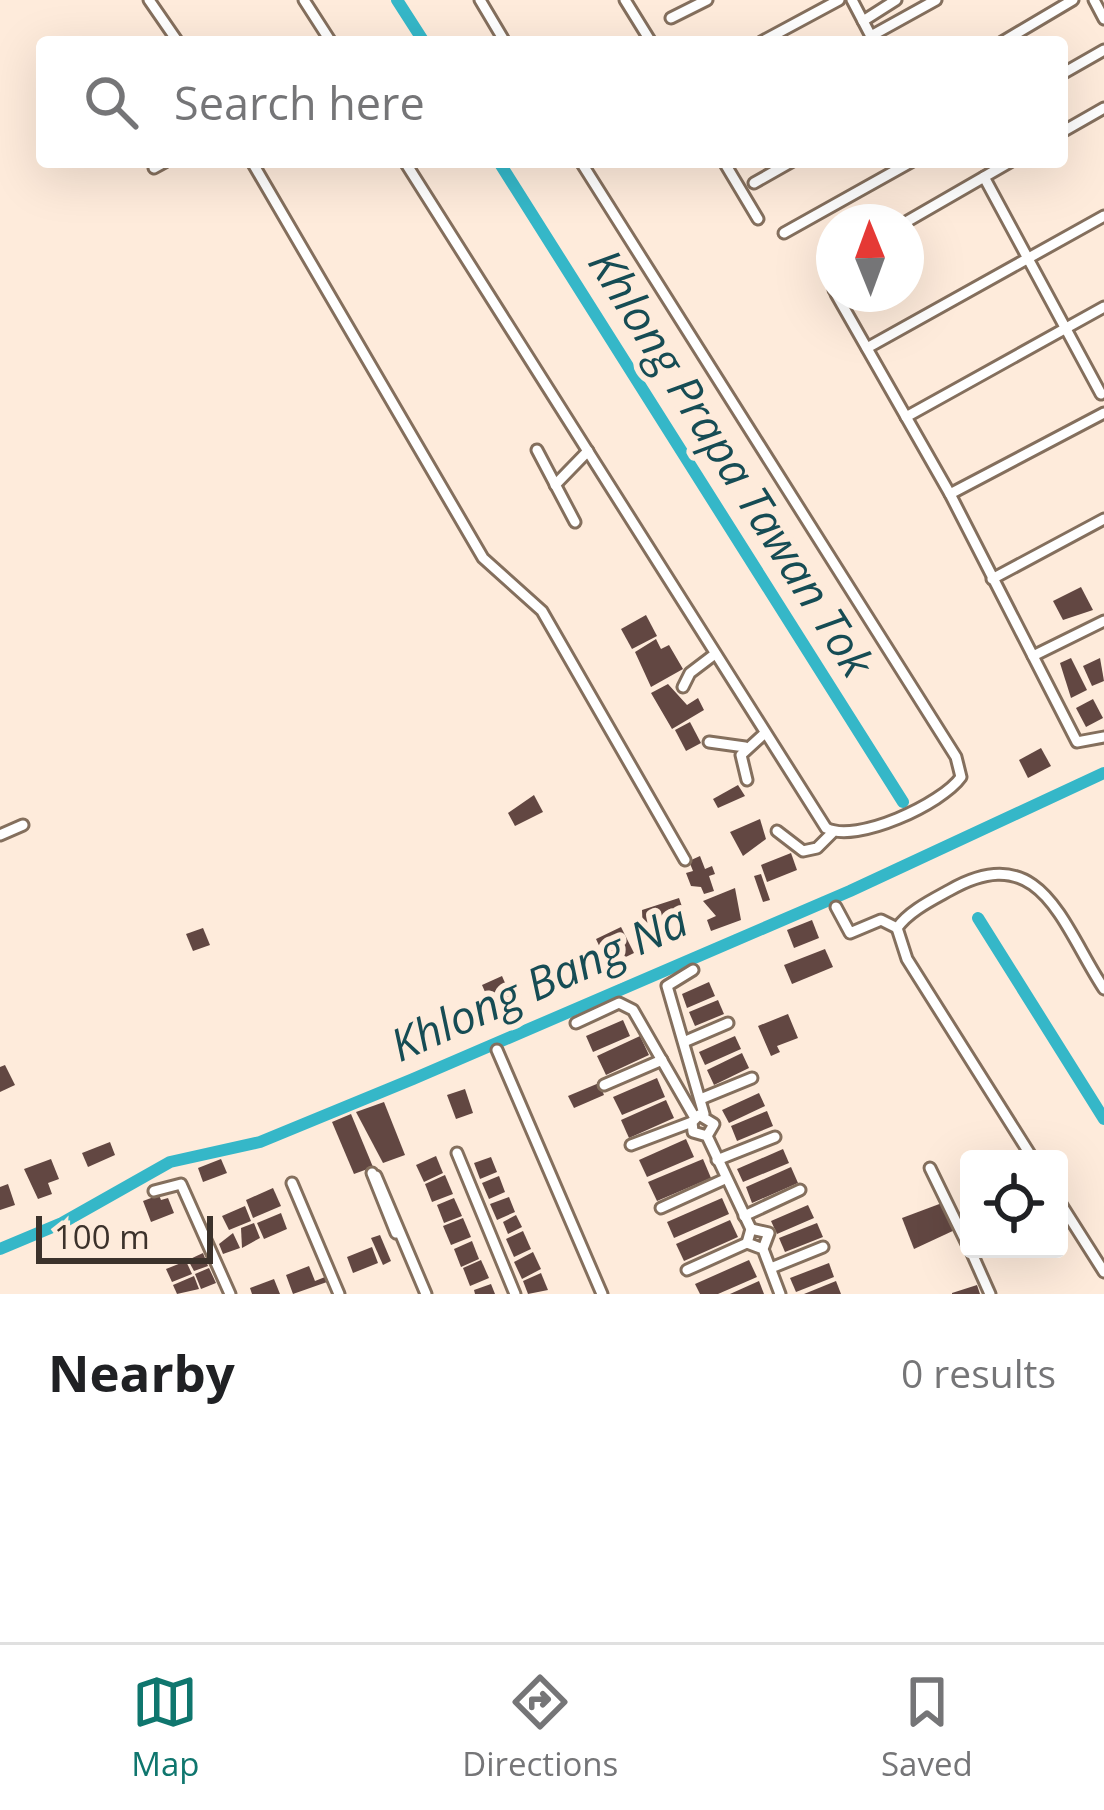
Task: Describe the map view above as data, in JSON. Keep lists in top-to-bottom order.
{
  "water": ["Khlong Prapa Tawan Tok", "Khlong Bang Na"],
  "scale_bar": "100 m",
  "north": "top",
  "page": {
    "search": "Search here",
    "scale": "100 m",
    "heading": ["Nearby", "0 results"],
    "nav": ["Map", "Directions", "Saved"]
  }
}
